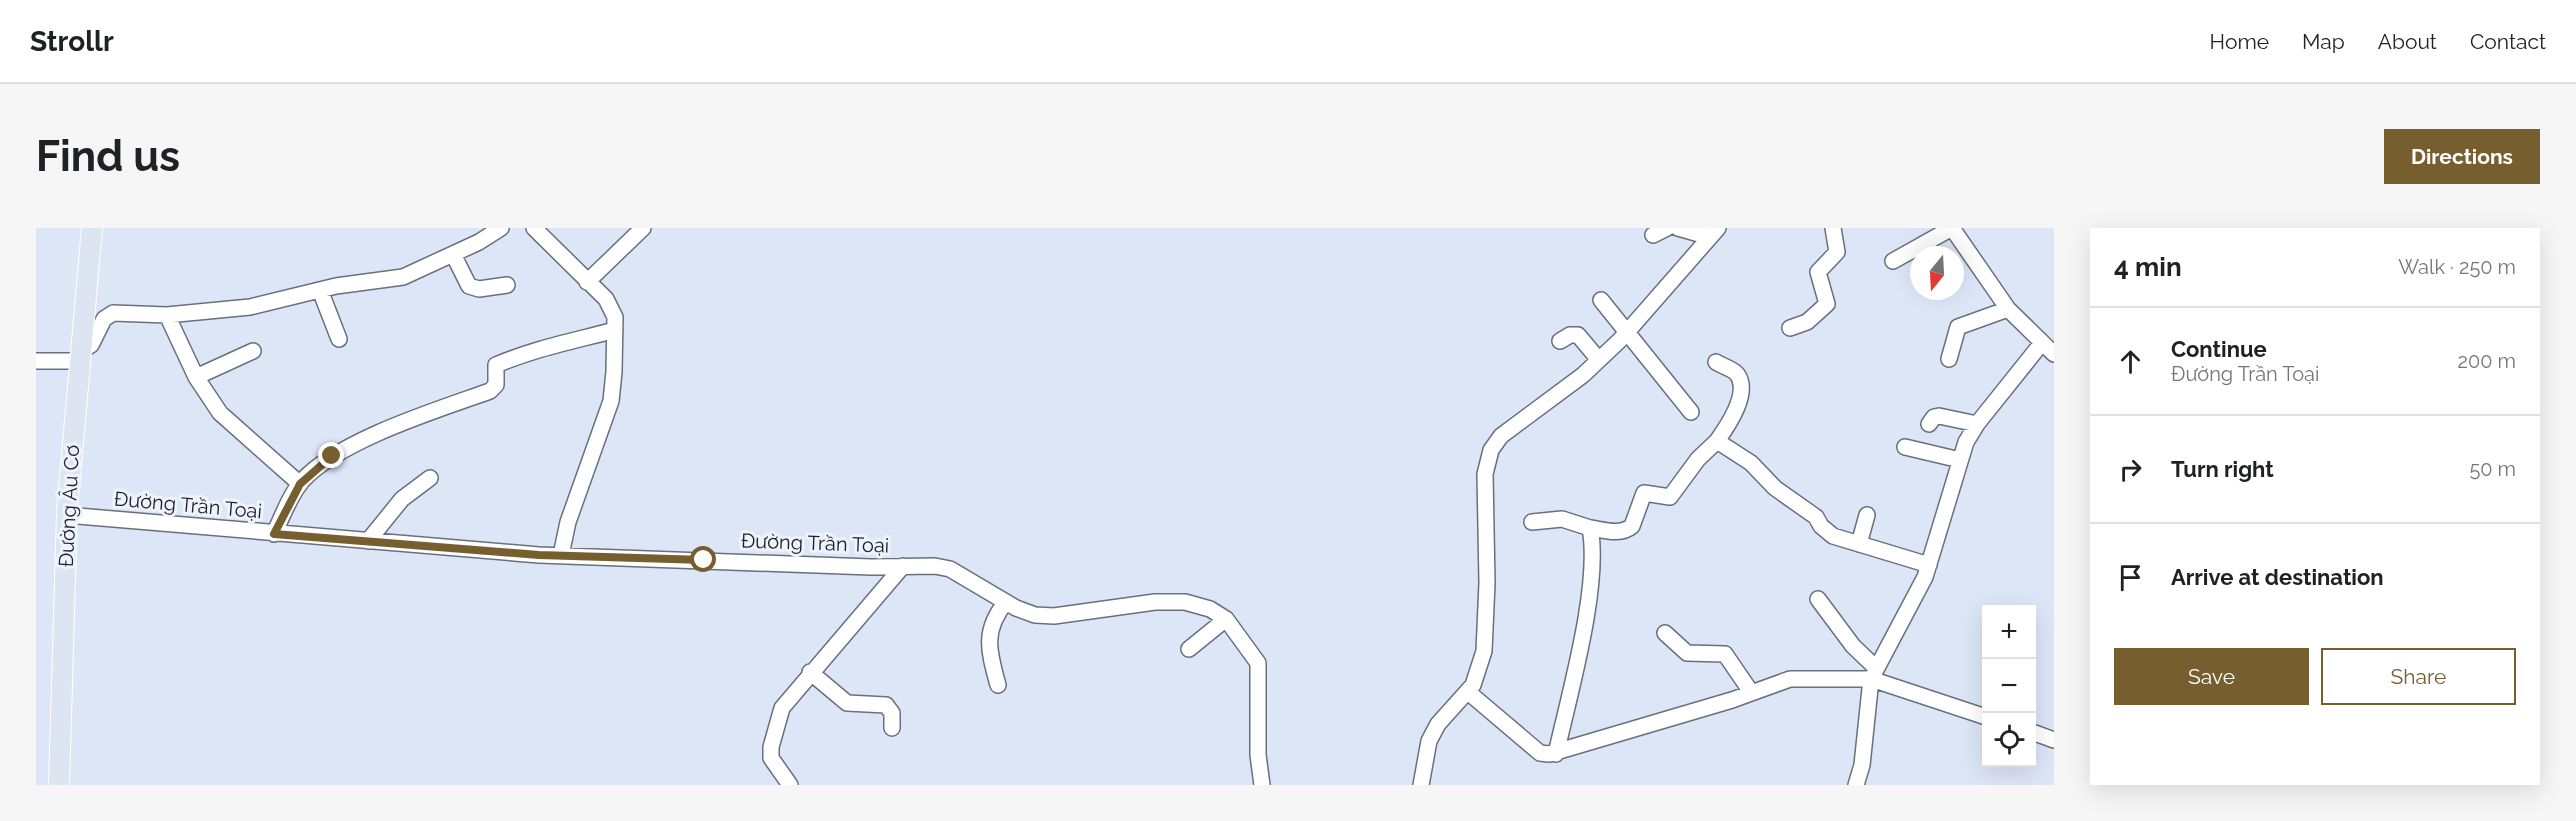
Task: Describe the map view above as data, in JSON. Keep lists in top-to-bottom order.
{
  "streets": {
    "main road": ["Đường Âu Cơ"],
    "street": ["Đường Trần Toại"]
  },
  "crossings": [
    ["Đường Trần Toại", "Đường Âu Cơ"]
  ],
  "north": "bottom",
  "page": {
    "header": "Strollr",
    "nav": [
      "Home",
      "Map",
      "About",
      "Contact"
    ],
    "buttons": [
      "Directions",
      ["Save", "Share"]
    ],
    "title": "Find us",
    "heading": ["4 min", "Walk · 250 m"],
    "list": [
      ["Continue", "Đường Trần Toại", "200 m"],
      ["Turn right", "50 m"],
      "Arrive at destination"
    ],
    "map_buttons": ["+", "−"]
  }
}
